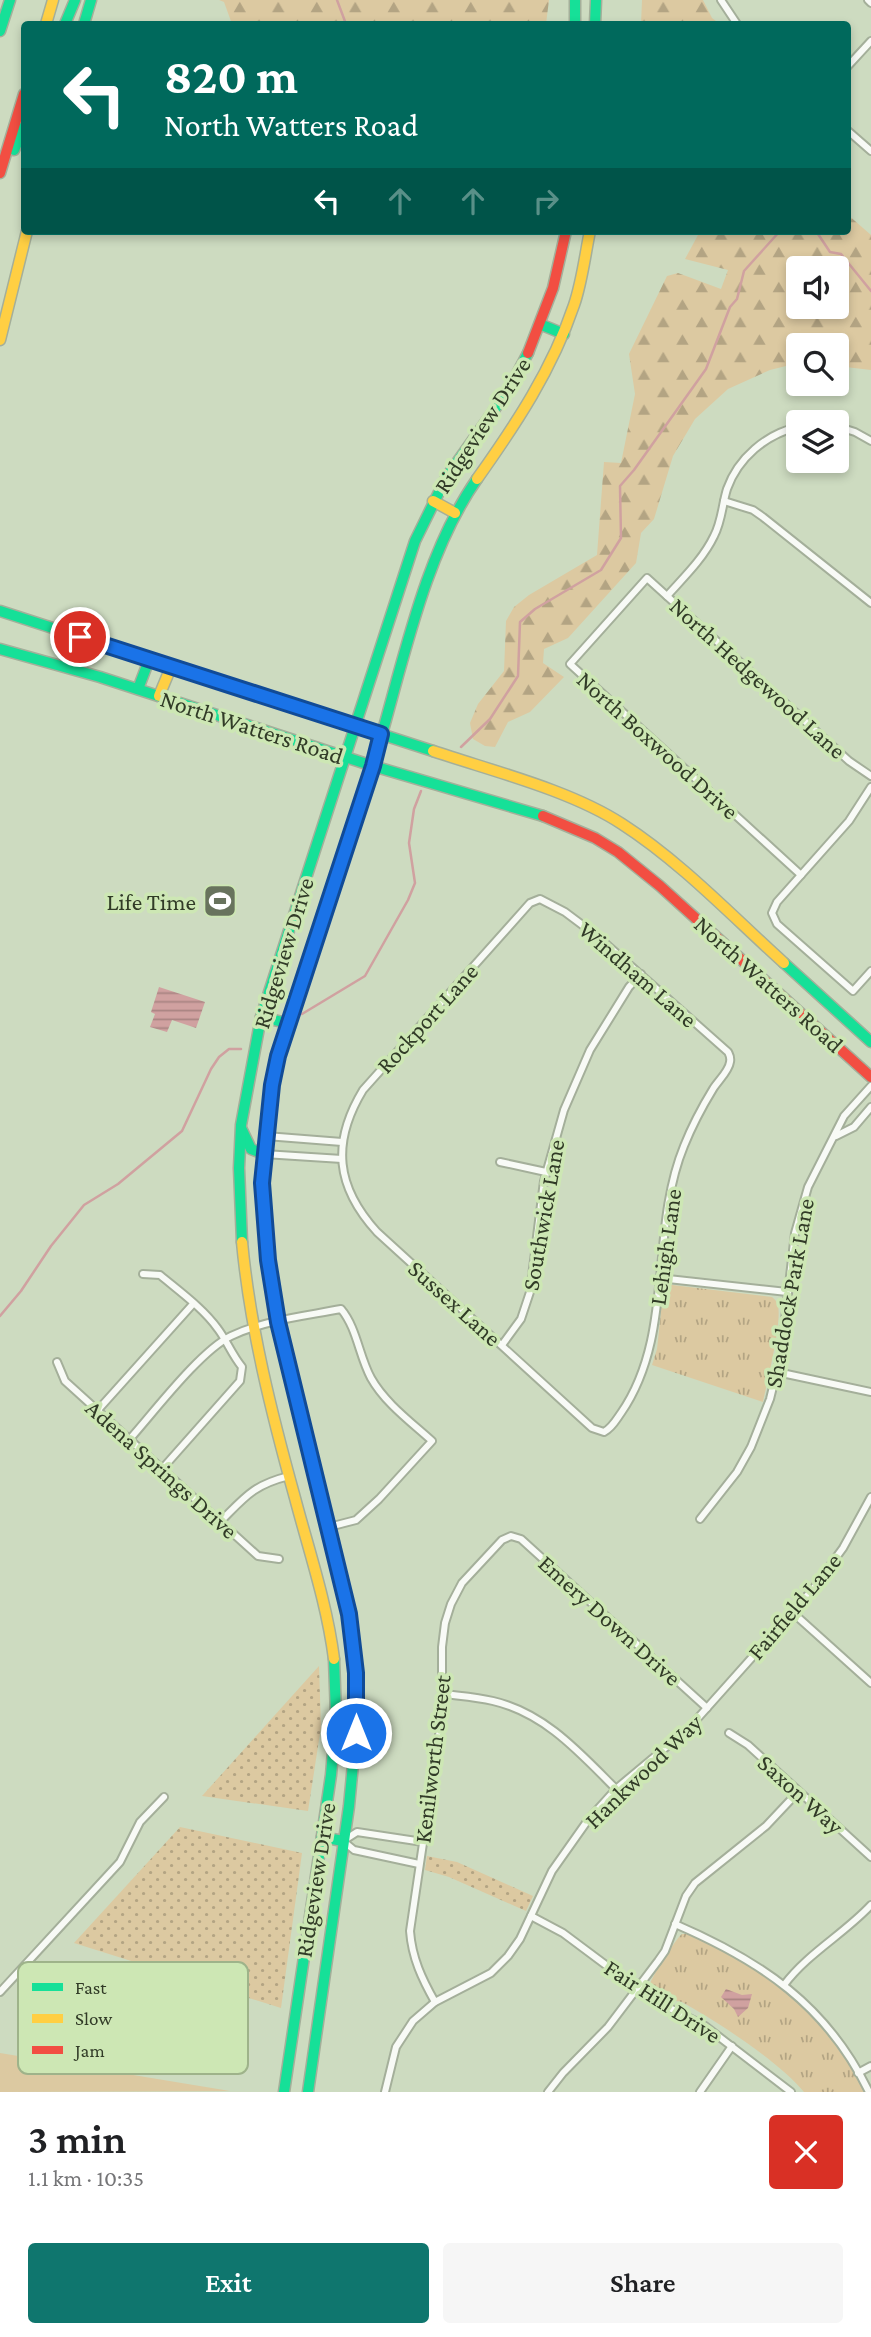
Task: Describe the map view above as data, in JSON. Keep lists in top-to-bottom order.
{
  "streets": {
    "main road": ["Ridgeview Drive", "North Watters Road"],
    "street": [
      "North Hedgewood Lane",
      "North Boxwood Drive",
      "Windham Lane",
      "Rockport Lane",
      "Southwick Lane",
      "Lehigh Lane",
      "Shaddock Park Lane",
      "Sussex Lane",
      "Adena Springs Drive",
      "Fairfield Lane",
      "Emery Down Drive",
      "Kenilworth Street",
      "Hankwood Way",
      "Saxon Way",
      "Fair Hill Drive"
    ]
  },
  "crossings": [
    ["Ridgeview Drive", "North Watters Road"],
    ["North Hedgewood Lane", "North Boxwood Drive"],
    ["Windham Lane", "Rockport Lane"],
    ["Windham Lane", "Southwick Lane"],
    ["Windham Lane", "Lehigh Lane"],
    ["Rockport Lane", "Sussex Lane"],
    ["Southwick Lane", "Sussex Lane"],
    ["Lehigh Lane", "Sussex Lane"],
    ["Fairfield Lane", "Emery Down Drive"],
    ["Fairfield Lane", "Hankwood Way"],
    ["Emery Down Drive", "Kenilworth Street"],
    ["Emery Down Drive", "Hankwood Way"],
    ["Kenilworth Street", "Hankwood Way"],
    ["Hankwood Way", "Fair Hill Drive"]
  ],
  "places": {
    "sports": ["Life Time"]
  },
  "legend": ["Fast", "Slow", "Jam"],
  "page": {
    "turn": ["820 m", "North Watters Road"],
    "heading": ["3 min", "1.1 km · 10:35"],
    "buttons": ["Exit", "Share"]
  }
}
